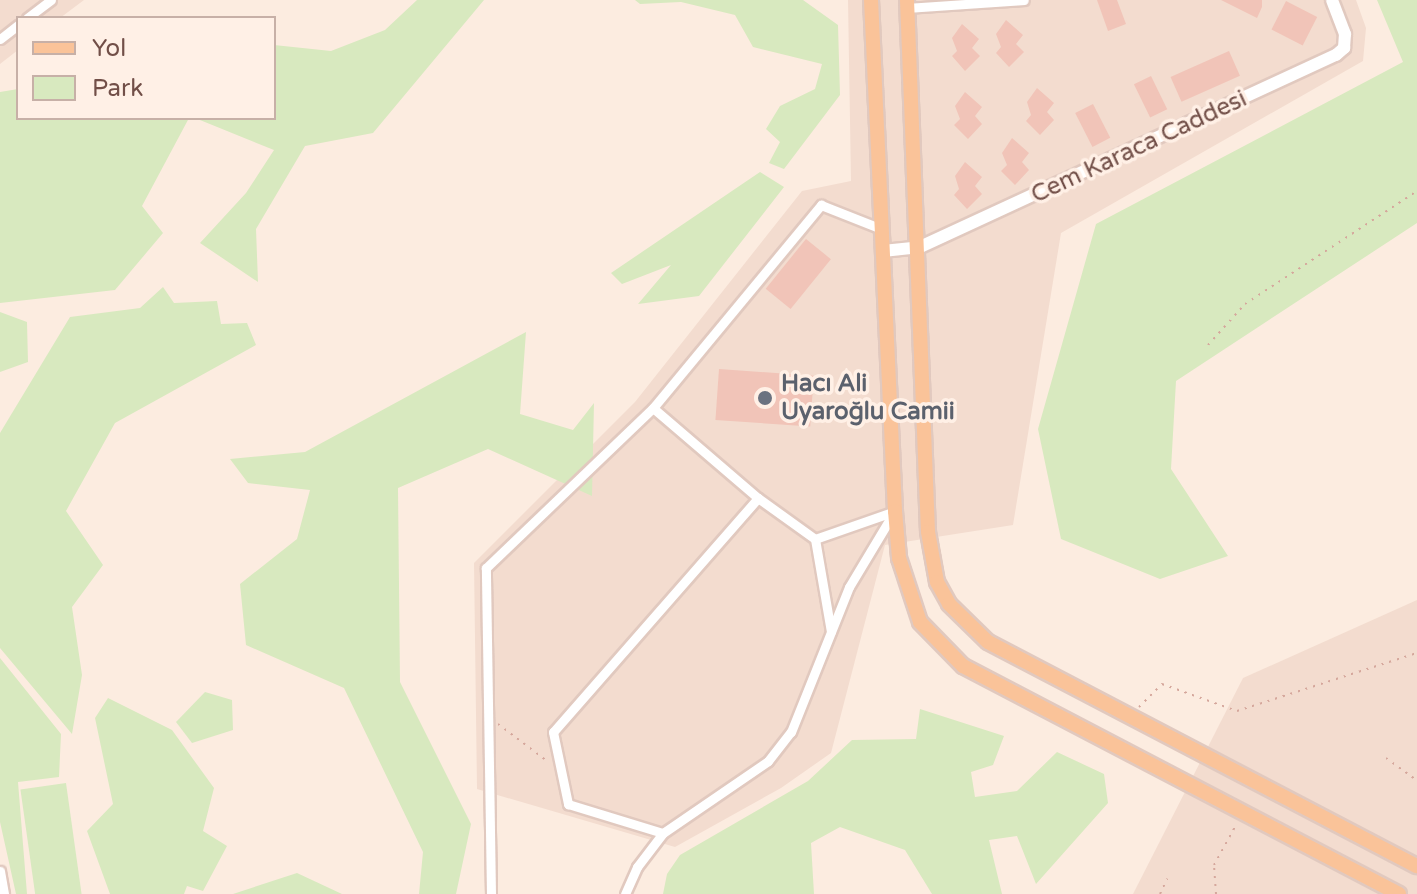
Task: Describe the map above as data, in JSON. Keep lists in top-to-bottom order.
{
  "streets": {
    "street": ["Cem Karaca Caddesi"]
  },
  "places": ["Hacı Ali Uyaroğlu Camii"],
  "legend": ["Yol", "Park"]
}
